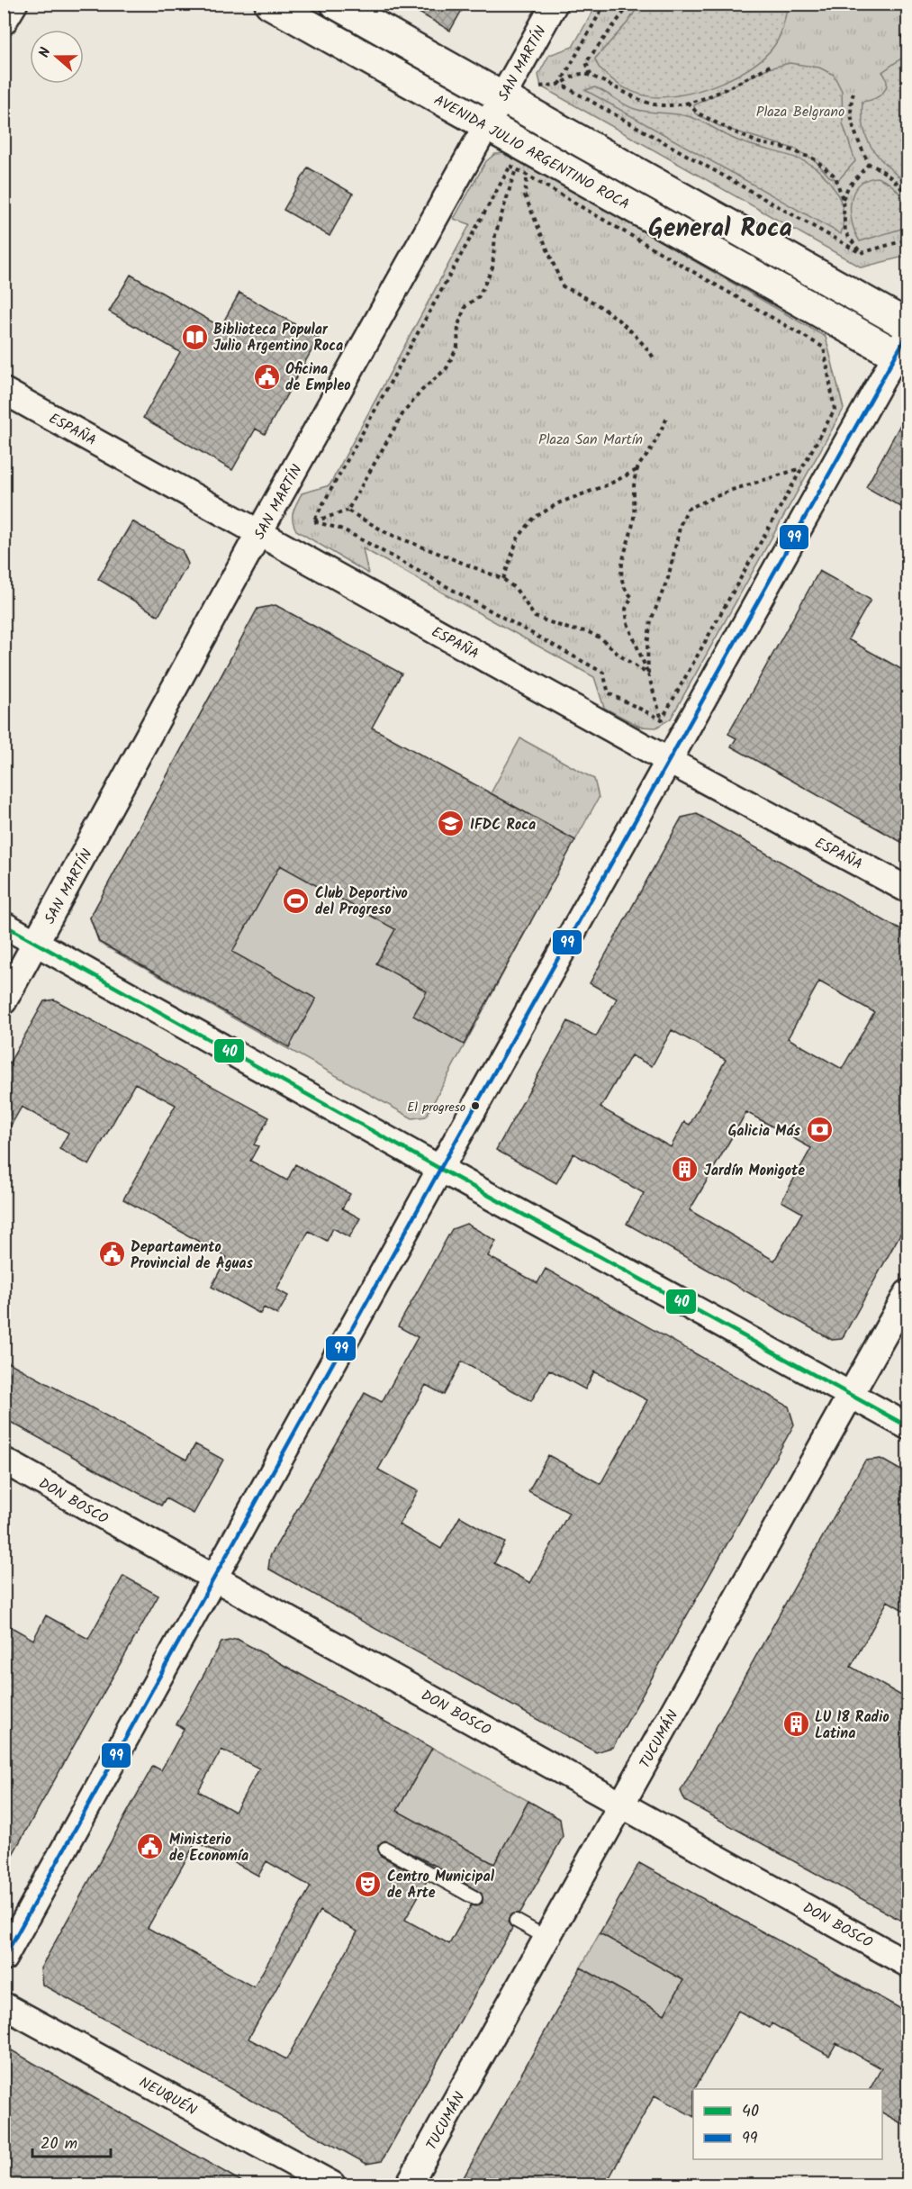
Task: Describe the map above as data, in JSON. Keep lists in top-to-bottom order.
{
  "streets": {
    "main road": ["AVENIDA JULIO ARGENTINO ROCA"],
    "street": [
      "SAN MARTÍN",
      "ESPAÑA",
      "DON BOSCO",
      "TUCUMÁN",
      "NEUQUÉN"
    ]
  },
  "crossings": [
    ["SAN MARTÍN", "AVENIDA JULIO ARGENTINO ROCA"],
    ["SAN MARTÍN", "ESPAÑA"],
    ["DON BOSCO", "TUCUMÁN"]
  ],
  "districts": ["General Roca"],
  "parks": ["Plaza Belgrano", "Plaza San Martín"],
  "places": {
    "library": ["Biblioteca Popular Julio Argentino Roca"],
    "public building": ["Oficina de Empleo", "Departamento Provincial de Aguas", "Ministerio de Economía"],
    "school or university": ["IFDC Roca"],
    "sports": ["Club Deportivo del Progreso"],
    "other": ["El progreso"],
    "bank": ["Galicia Más"],
    "building": ["Jardín Monigote", "LU 18 Radio Latina"],
    "theatre": ["Centro Municipal de Arte"]
  },
  "lines": ["transit line 99", "transit line 40"],
  "legend": ["40", "99"],
  "scale_bar": "20 m",
  "north": "left"
}
